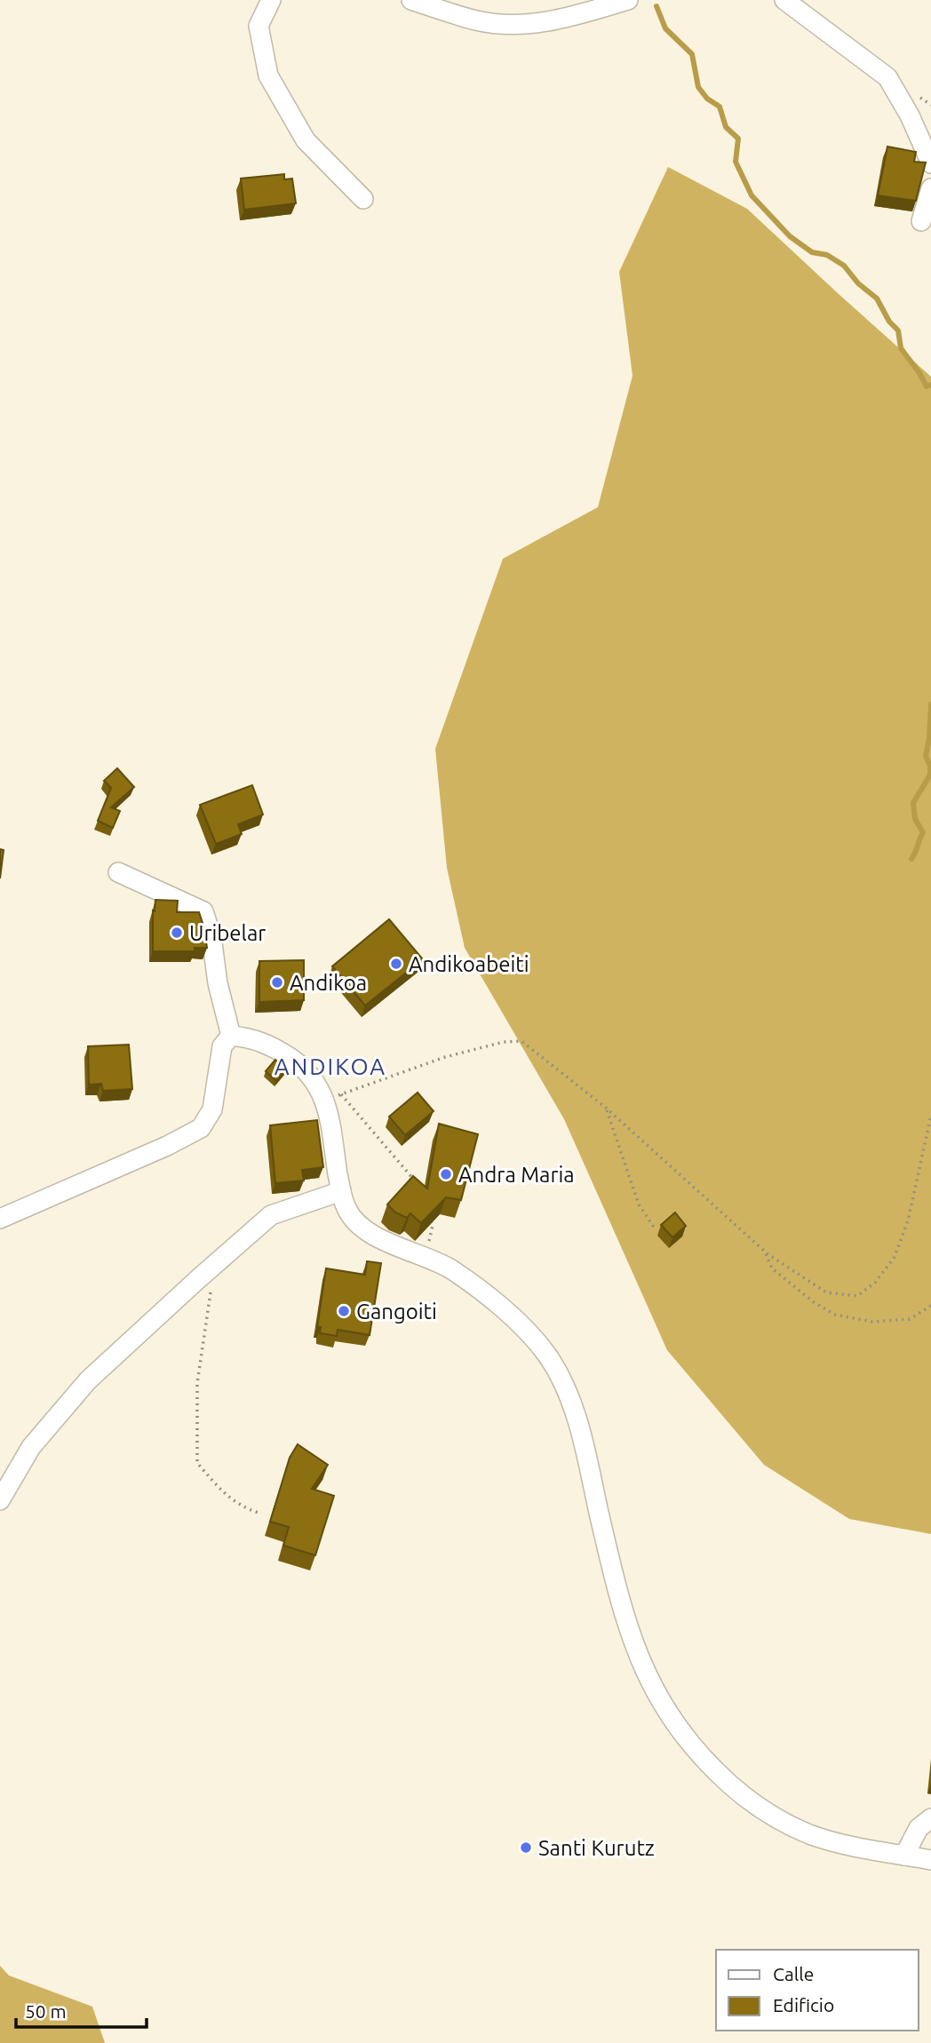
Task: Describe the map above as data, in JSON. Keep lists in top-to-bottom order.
{
  "districts": ["ANDIKOA"],
  "places": [
    "Uribelar",
    "Andikoabeiti",
    "Andikoa",
    "Andra Maria",
    "Gangoiti",
    "Santi Kurutz"
  ],
  "legend": ["Calle", "Edificio"],
  "scale_bar": "50 m"
}
